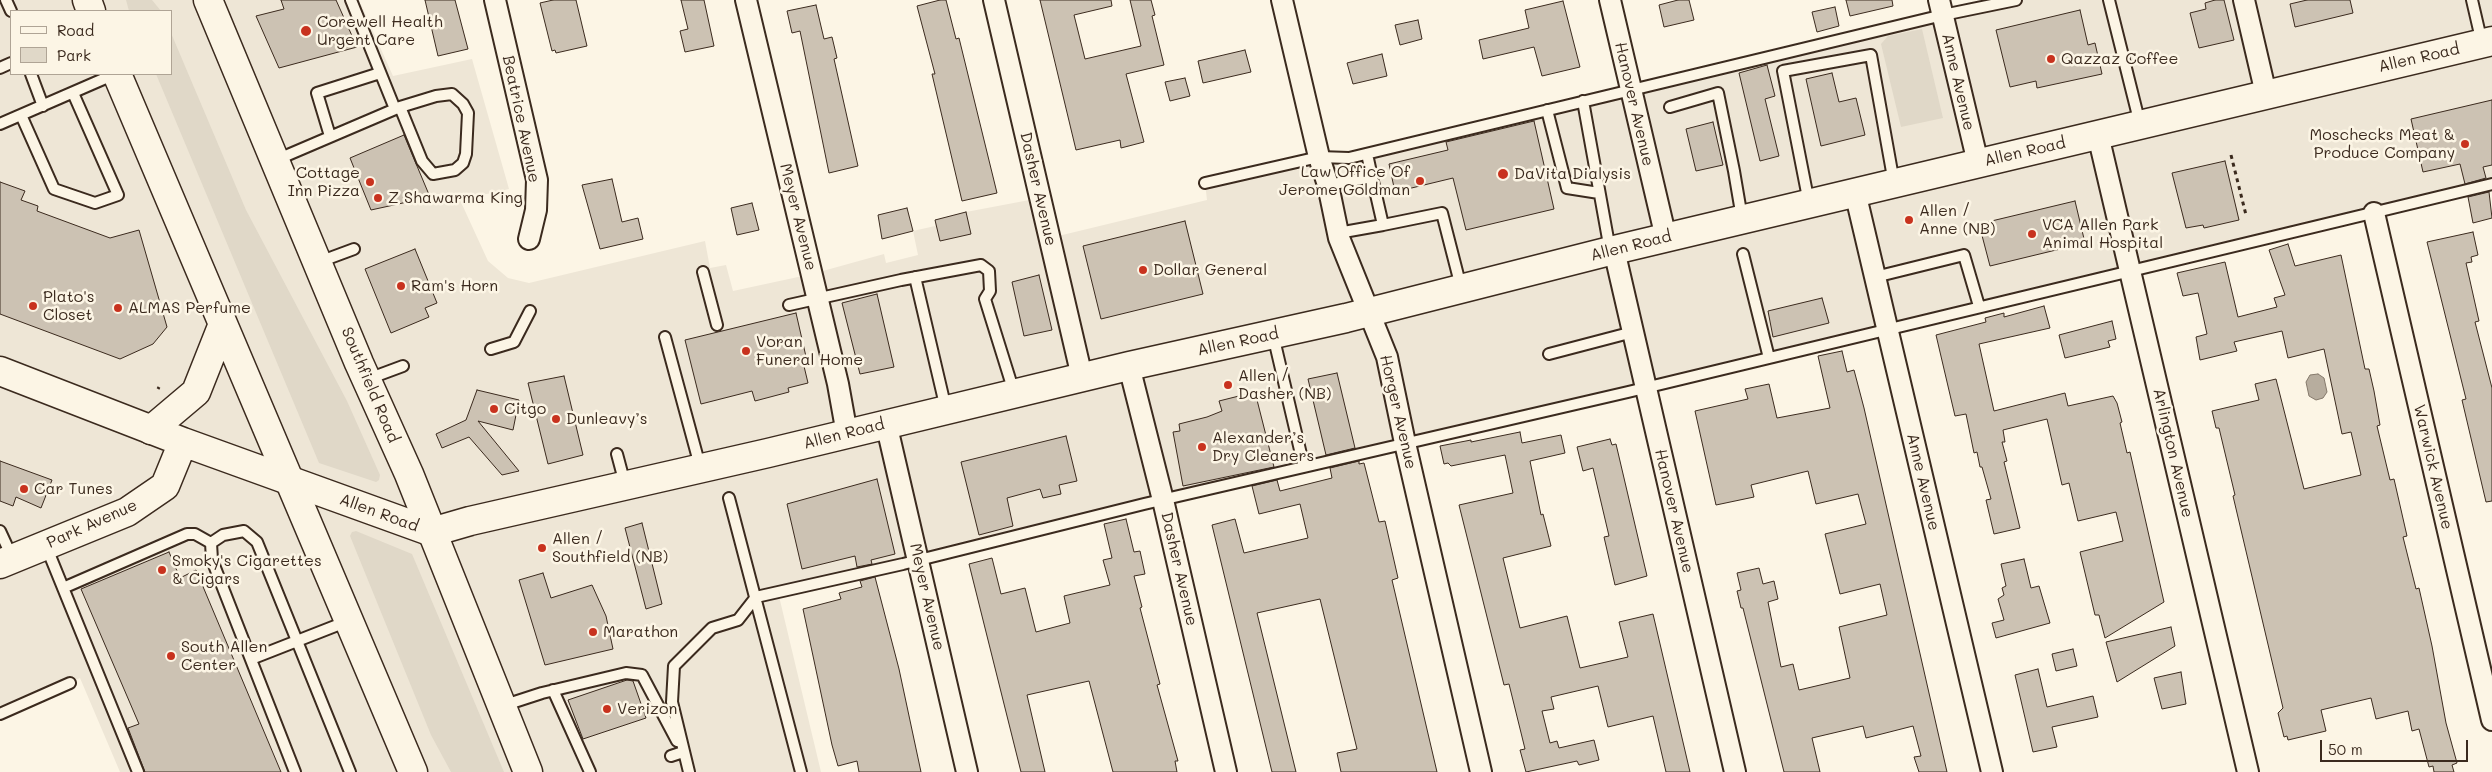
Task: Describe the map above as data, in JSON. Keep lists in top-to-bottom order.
{
  "streets": {
    "main road": ["Allen Road", "Southfield Road", "Park Avenue"],
    "street": [
      "Anne Avenue",
      "Hanover Avenue",
      "Beatrice Avenue",
      "Dasher Avenue",
      "Meyer Avenue",
      "Horger Avenue",
      "Arlington Avenue",
      "Warwick Avenue"
    ]
  },
  "crossings": [
    ["Allen Road", "Anne Avenue"],
    ["Allen Road", "Hanover Avenue"],
    ["Allen Road", "Dasher Avenue"],
    ["Allen Road", "Meyer Avenue"],
    ["Allen Road", "Southfield Road"],
    ["Allen Road", "Horger Avenue"],
    ["Allen Road", "Arlington Avenue"],
    ["Allen Road", "Park Avenue"]
  ],
  "places": [
    "Corewell Health Urgent Care",
    "Qazzaz Coffee",
    "Moschecks Meat & Produce Company",
    "DaVita Dialysis",
    "Law Office Of Jerome Goldman",
    "Cottage Inn Pizza",
    "Z Shawarma King",
    "Allen / Anne (NB)",
    "VCA Allen Park Animal Hospital",
    "Dollar General",
    "Ram's Horn",
    "Plato's Closet",
    "ALMAS Perfume",
    "Voran Funeral Home",
    "Allen / Dasher (NB)",
    "Citgo",
    "Dunleavy’s",
    "Alexander’s Dry Cleaners",
    "Car Tunes",
    "Allen / Southfield (NB)",
    "Smoky's Cigarettes & Cigars",
    "Marathon",
    "South Allen Center",
    "Verizon"
  ],
  "legend": ["Road", "Park"],
  "scale_bar": "50 m"
}
